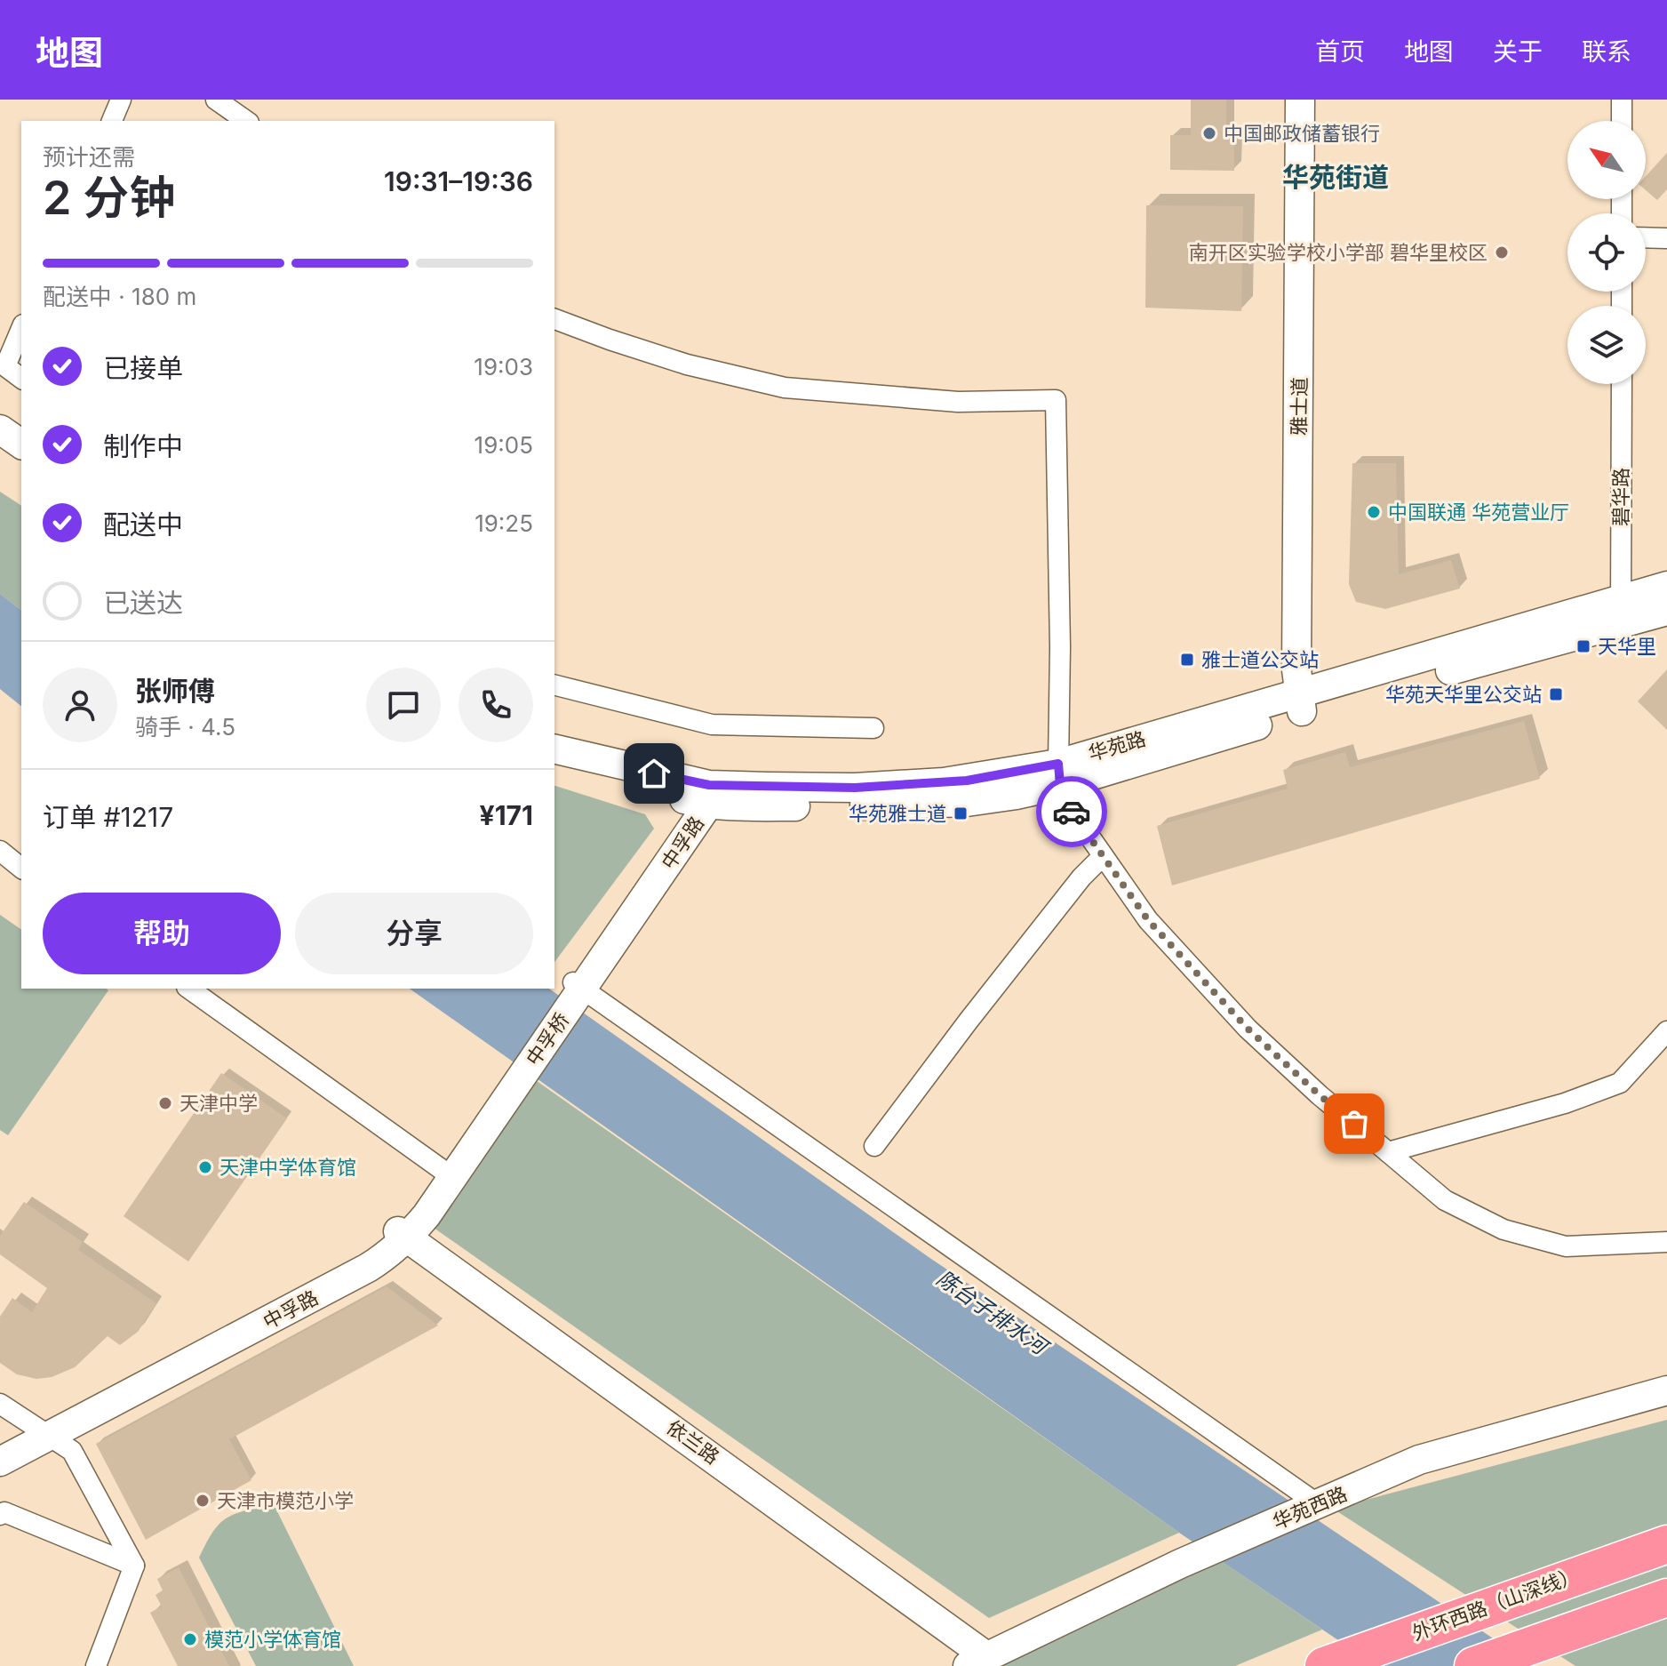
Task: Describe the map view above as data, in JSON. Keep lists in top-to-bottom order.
{
  "streets": {
    "highway": ["外环西路（山深线）"],
    "street": [
      "雅士道",
      "碧华路",
      "华苑路",
      "中孚路",
      "中孚桥",
      "依兰路",
      "华苑西路"
    ]
  },
  "crossings": [
    ["雅士道", "华苑路"],
    ["碧华路", "华苑路"],
    ["华苑路", "中孚路"],
    ["中孚路", "中孚桥"],
    ["中孚路", "依兰路"],
    ["依兰路", "华苑西路"]
  ],
  "districts": ["华苑街道"],
  "water": ["陈台子排水河"],
  "places": {
    "other": [
      "中国邮政储蓄银行",
      "南开区实验学校小学部 碧华里校区",
      "中国联通 华苑营业厅",
      "天津中学",
      "天津中学体育馆",
      "天津市模范小学",
      "模范小学体育馆"
    ],
    "transit": [
      "天华里",
      "雅士道公交站",
      "华苑天华里公交站",
      "华苑雅士道"
    ]
  },
  "north": "top left",
  "page": {
    "header": "地图",
    "nav": [
      "首页",
      "地图",
      "关于",
      "联系"
    ],
    "heading": ["2 分钟", "预计还需", "19:31–19:36"],
    "panel": [
      "张师傅",
      "骑手 · 4.5",
      "订单 #1217",
      "¥171"
    ],
    "bar": "配送中 · 180 m",
    "list": [
      ["已接单", "19:03"],
      ["制作中", "19:05"],
      ["配送中", "19:25"],
      "已送达"
    ],
    "buttons": ["帮助", "分享"]
  }
}
